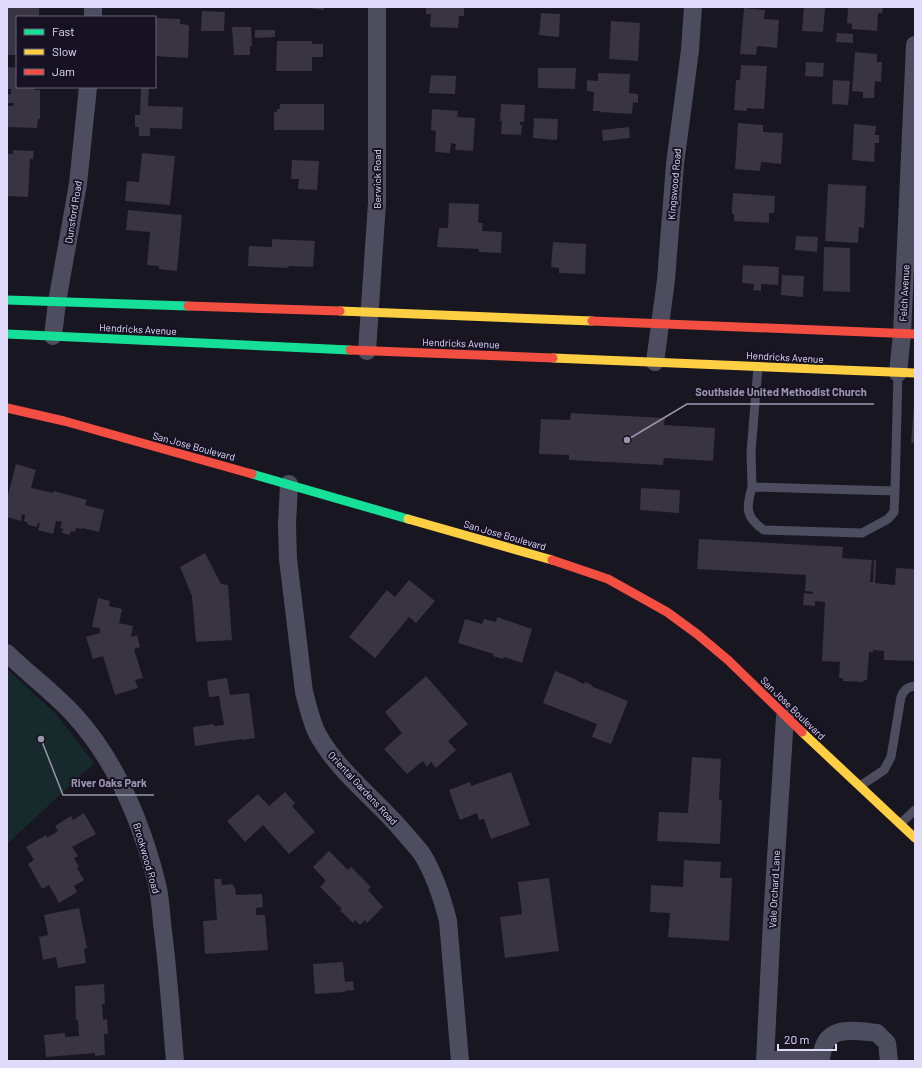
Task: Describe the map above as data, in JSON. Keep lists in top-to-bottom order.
{
  "streets": {
    "main road": ["Hendricks Avenue", "San Jose Boulevard"],
    "street": [
      "Berwick Road",
      "Kingswood Road",
      "Dunsford Road",
      "Felch Avenue",
      "Oriental Gardens Road",
      "Brookwood Road",
      "Vale Orchard Lane"
    ]
  },
  "crossings": [
    ["Berwick Road", "Hendricks Avenue"],
    ["Kingswood Road", "Hendricks Avenue"],
    ["Dunsford Road", "Hendricks Avenue"],
    ["Felch Avenue", "Hendricks Avenue"],
    ["San Jose Boulevard", "Oriental Gardens Road"],
    ["San Jose Boulevard", "Vale Orchard Lane"]
  ],
  "places": ["Southside United Methodist Church", "River Oaks Park"],
  "legend": ["Fast", "Slow", "Jam"],
  "scale_bar": "20 m"
}
